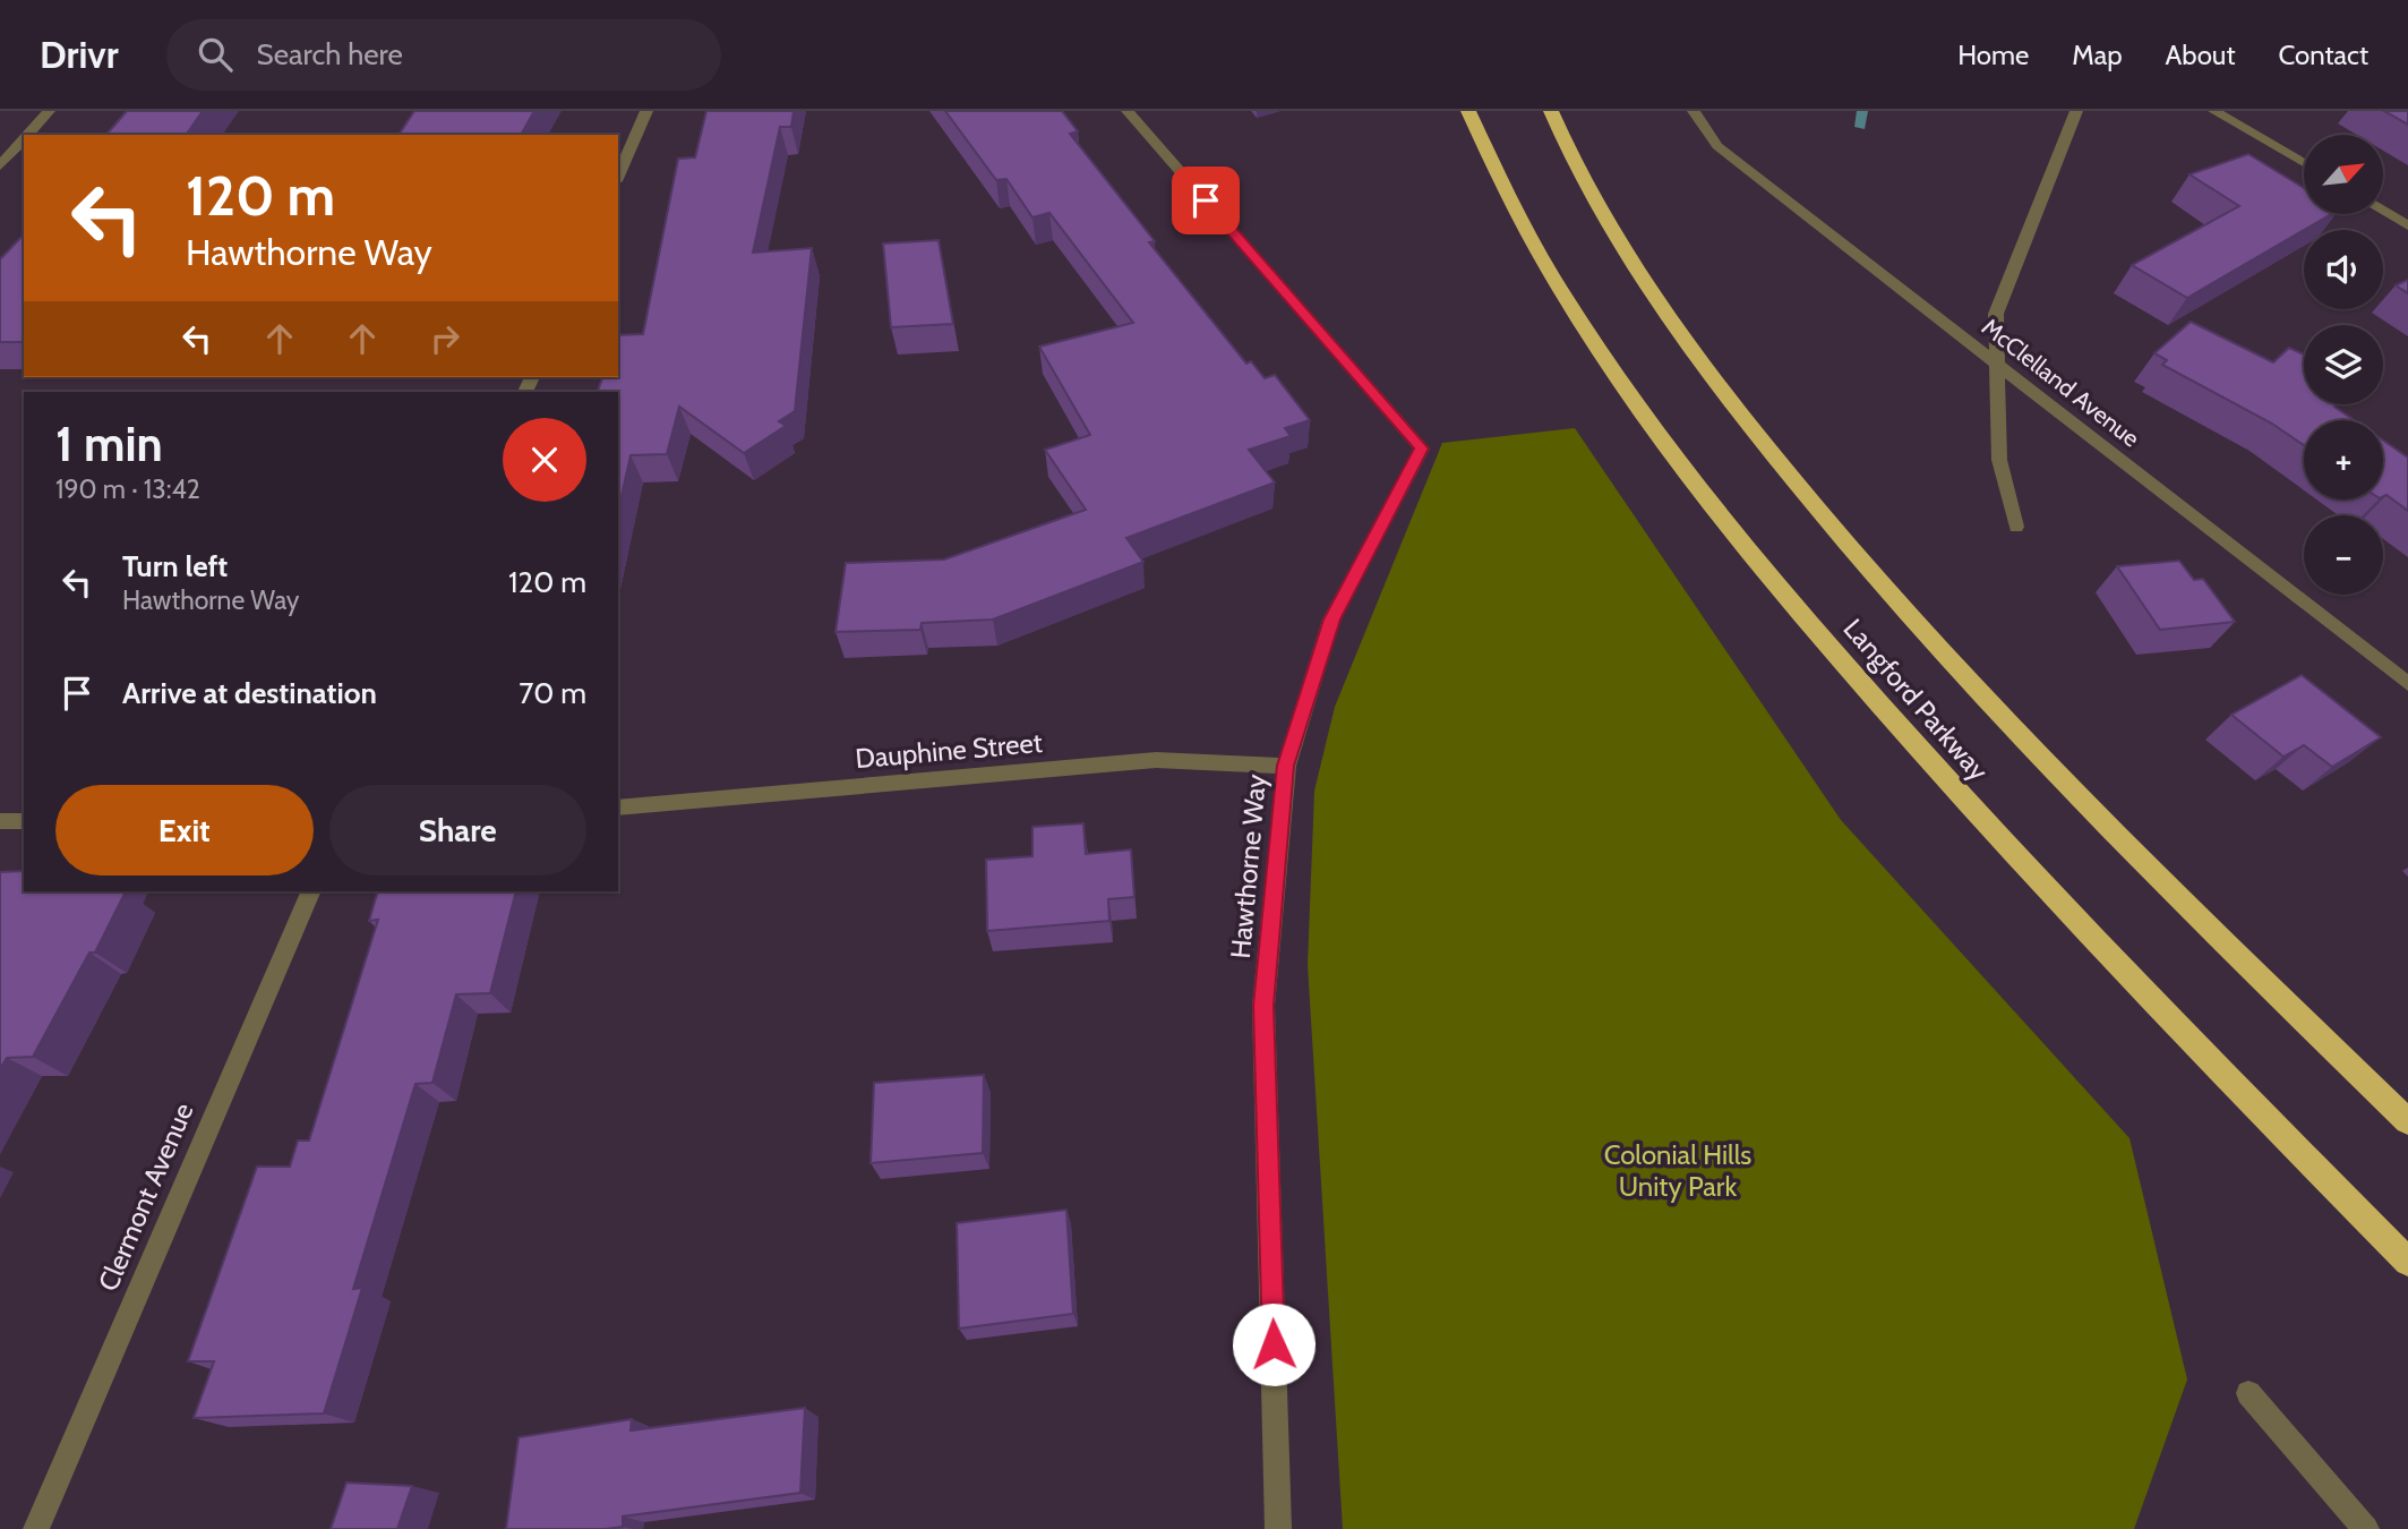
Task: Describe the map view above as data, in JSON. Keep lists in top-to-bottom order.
{
  "streets": {
    "highway": ["Langford Parkway"],
    "street": [
      "McClelland Avenue",
      "Dauphine Street",
      "Hawthorne Way",
      "Clermont Avenue"
    ]
  },
  "crossings": [
    ["Dauphine Street", "Hawthorne Way"]
  ],
  "parks": ["Colonial Hills Unity Park"],
  "north": "top right",
  "page": {
    "header": "Drivr",
    "search": "Search here",
    "nav": [
      "Home",
      "Map",
      "About",
      "Contact"
    ],
    "map_buttons": ["+", "−"],
    "turn": ["120 m", "Hawthorne Way"],
    "heading": ["1 min", "190 m · 13:42"],
    "list": [
      {
        "name": "Turn left",
        "note": "Hawthorne Way",
        "value": "120 m"
      },
      {
        "name": "Arrive at destination",
        "value": "70 m"
      }
    ],
    "buttons": ["Exit", "Share"]
  }
}
